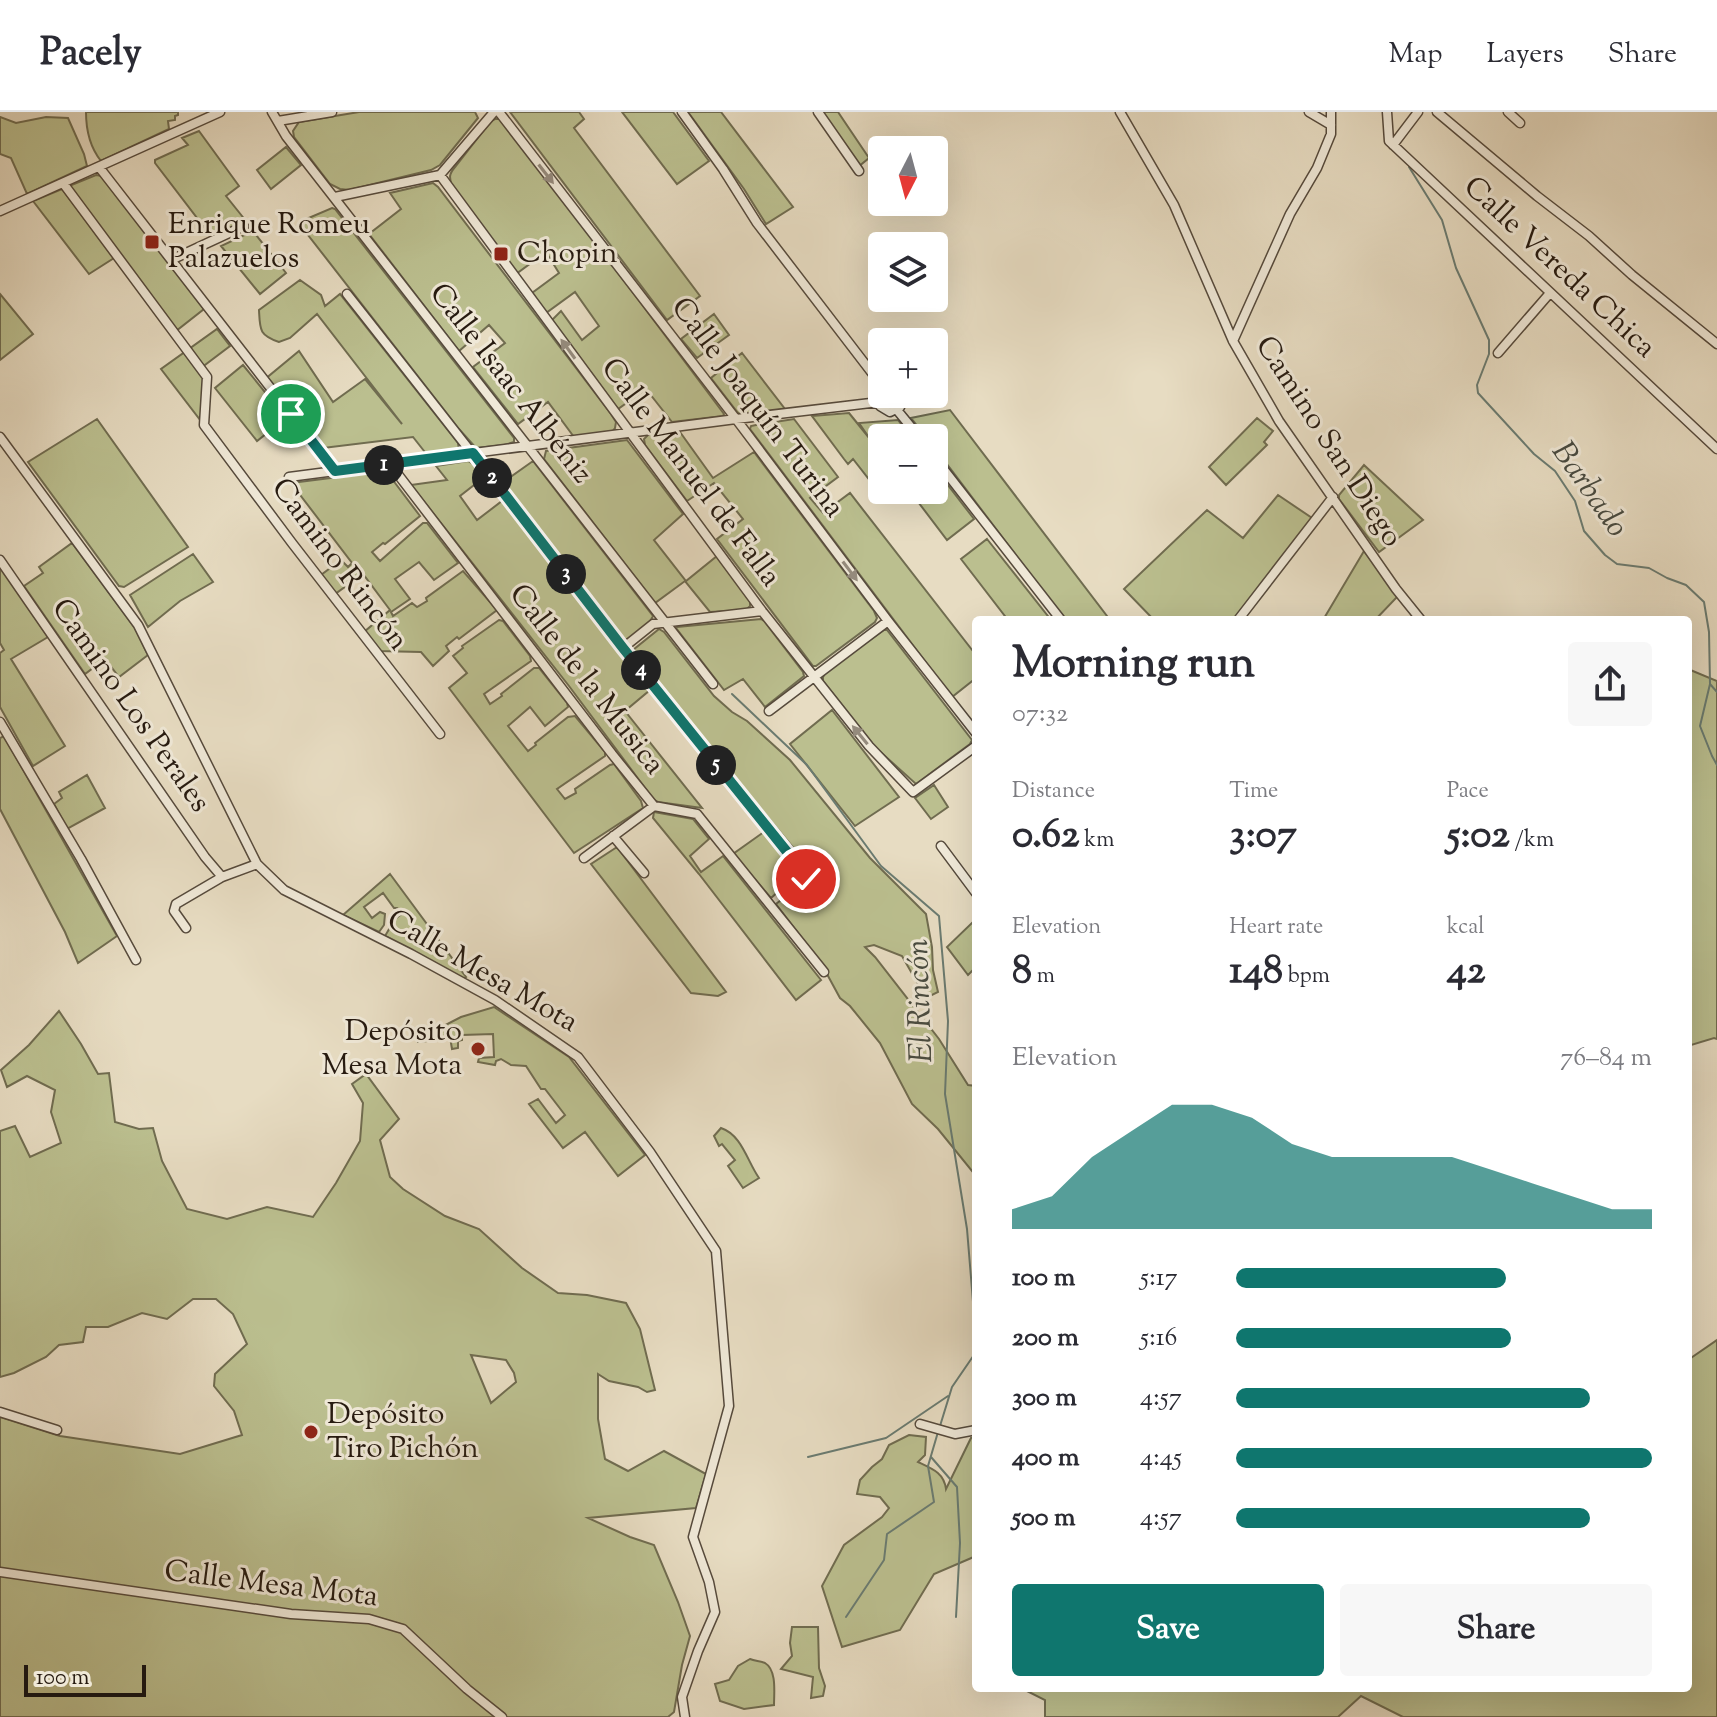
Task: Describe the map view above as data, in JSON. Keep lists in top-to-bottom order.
{
  "streets": {
    "street": [
      "Calle Vereda Chica",
      "Calle Isaac Albéniz",
      "Calle Joaquín Turina",
      "Camino San Diego",
      "Calle Manuel de Falla",
      "Camino Rincón",
      "Calle de la Musica",
      "Camino Los Perales",
      "Calle Mesa Mota"
    ]
  },
  "one_way": ["Calle Joaquín Turina", "Calle Manuel de Falla"],
  "water": ["Barbado", "El Rincón"],
  "places": {
    "transit": ["Enrique Romeu Palazuelos", "Chopin"],
    "other": ["Depósito Mesa Mota", "Depósito Tiro Pichón"]
  },
  "scale_bar": "100 m",
  "north": "bottom",
  "page": {
    "header": "Pacely",
    "nav": ["Map", "Layers", "Share"],
    "map_buttons": ["+", "−"],
    "pins": [
      "1",
      "2",
      "3",
      "4",
      "5"
    ],
    "heading": ["Morning run", "07:32"],
    "stats": [
      ["Distance", "0.62 km"],
      ["Time", "3:07"],
      ["Pace", "5:02 /km"],
      ["Elevation", "8 m"],
      ["Heart rate", "148 bpm"],
      ["kcal", "42"]
    ],
    "chart": ["Elevation", "76–84 m"],
    "list": [
      {
        "name": "100 m",
        "note": "5:17"
      },
      {
        "name": "200 m",
        "note": "5:16"
      },
      {
        "name": "300 m",
        "note": "4:57"
      },
      {
        "name": "400 m",
        "note": "4:45"
      },
      {
        "name": "500 m",
        "note": "4:57"
      }
    ],
    "buttons": ["Save", "Share"],
    "scale": "100 m"
  }
}
